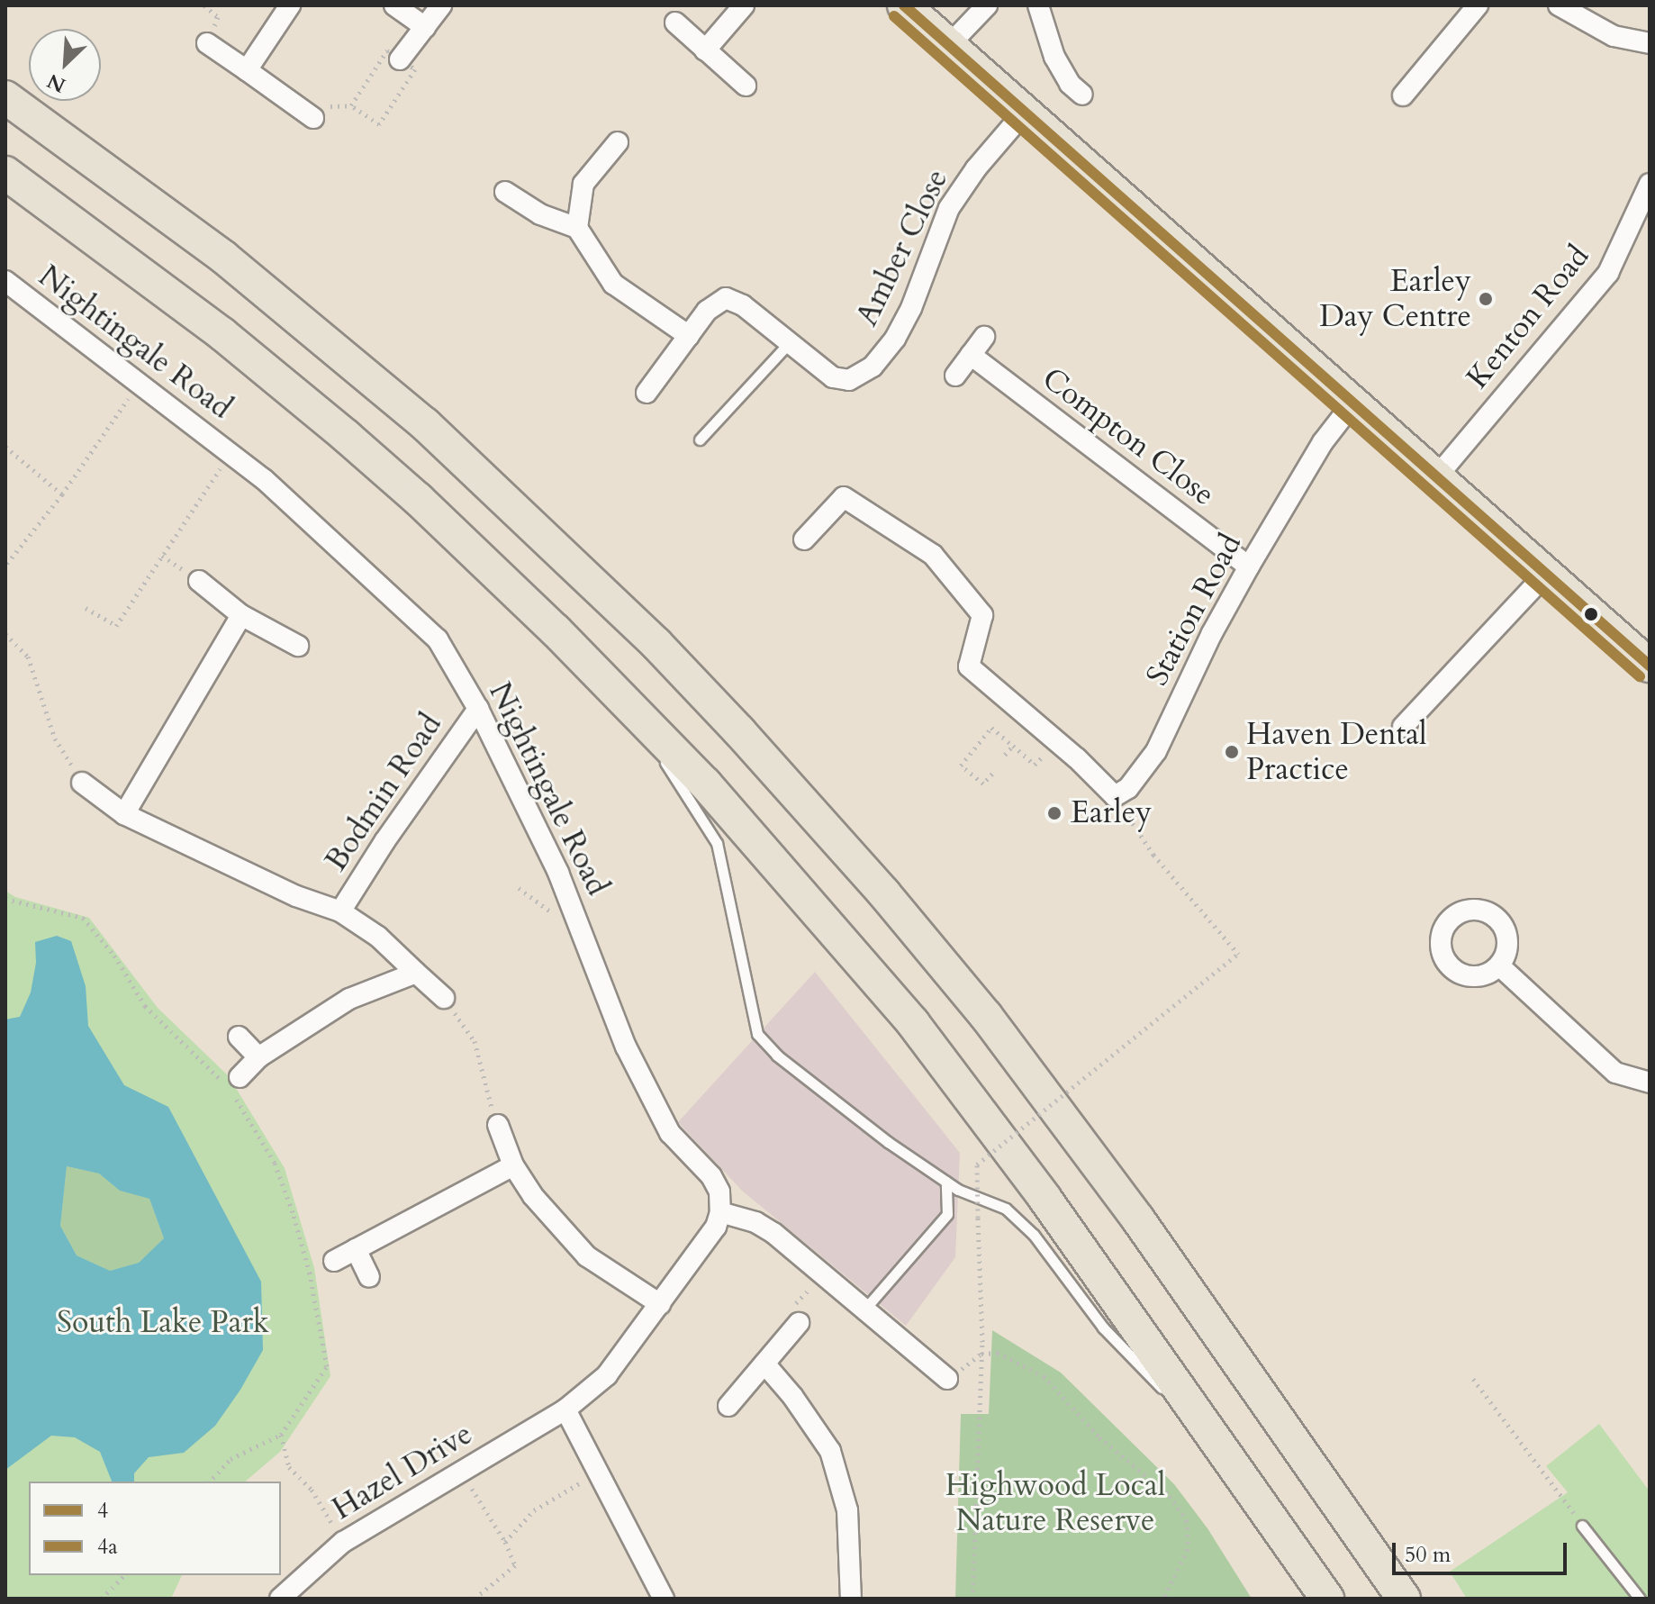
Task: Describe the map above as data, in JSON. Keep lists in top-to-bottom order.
{
  "streets": {
    "street": [
      "Amber Close",
      "Kenton Road",
      "Nightingale Road",
      "Compton Close",
      "Station Road",
      "Bodmin Road",
      "Hazel Drive"
    ]
  },
  "crossings": [
    ["Nightingale Road", "Bodmin Road"],
    ["Nightingale Road", "Hazel Drive"],
    ["Compton Close", "Station Road"]
  ],
  "parks": ["South Lake Park", "Highwood Local Nature Reserve"],
  "places": ["Earley Day Centre", "Haven Dental Practice", "Earley"],
  "lines": ["transit line 4", "transit line 4a"],
  "legend": ["4", "4a"],
  "scale_bar": "50 m",
  "north": "bottom left"
}
